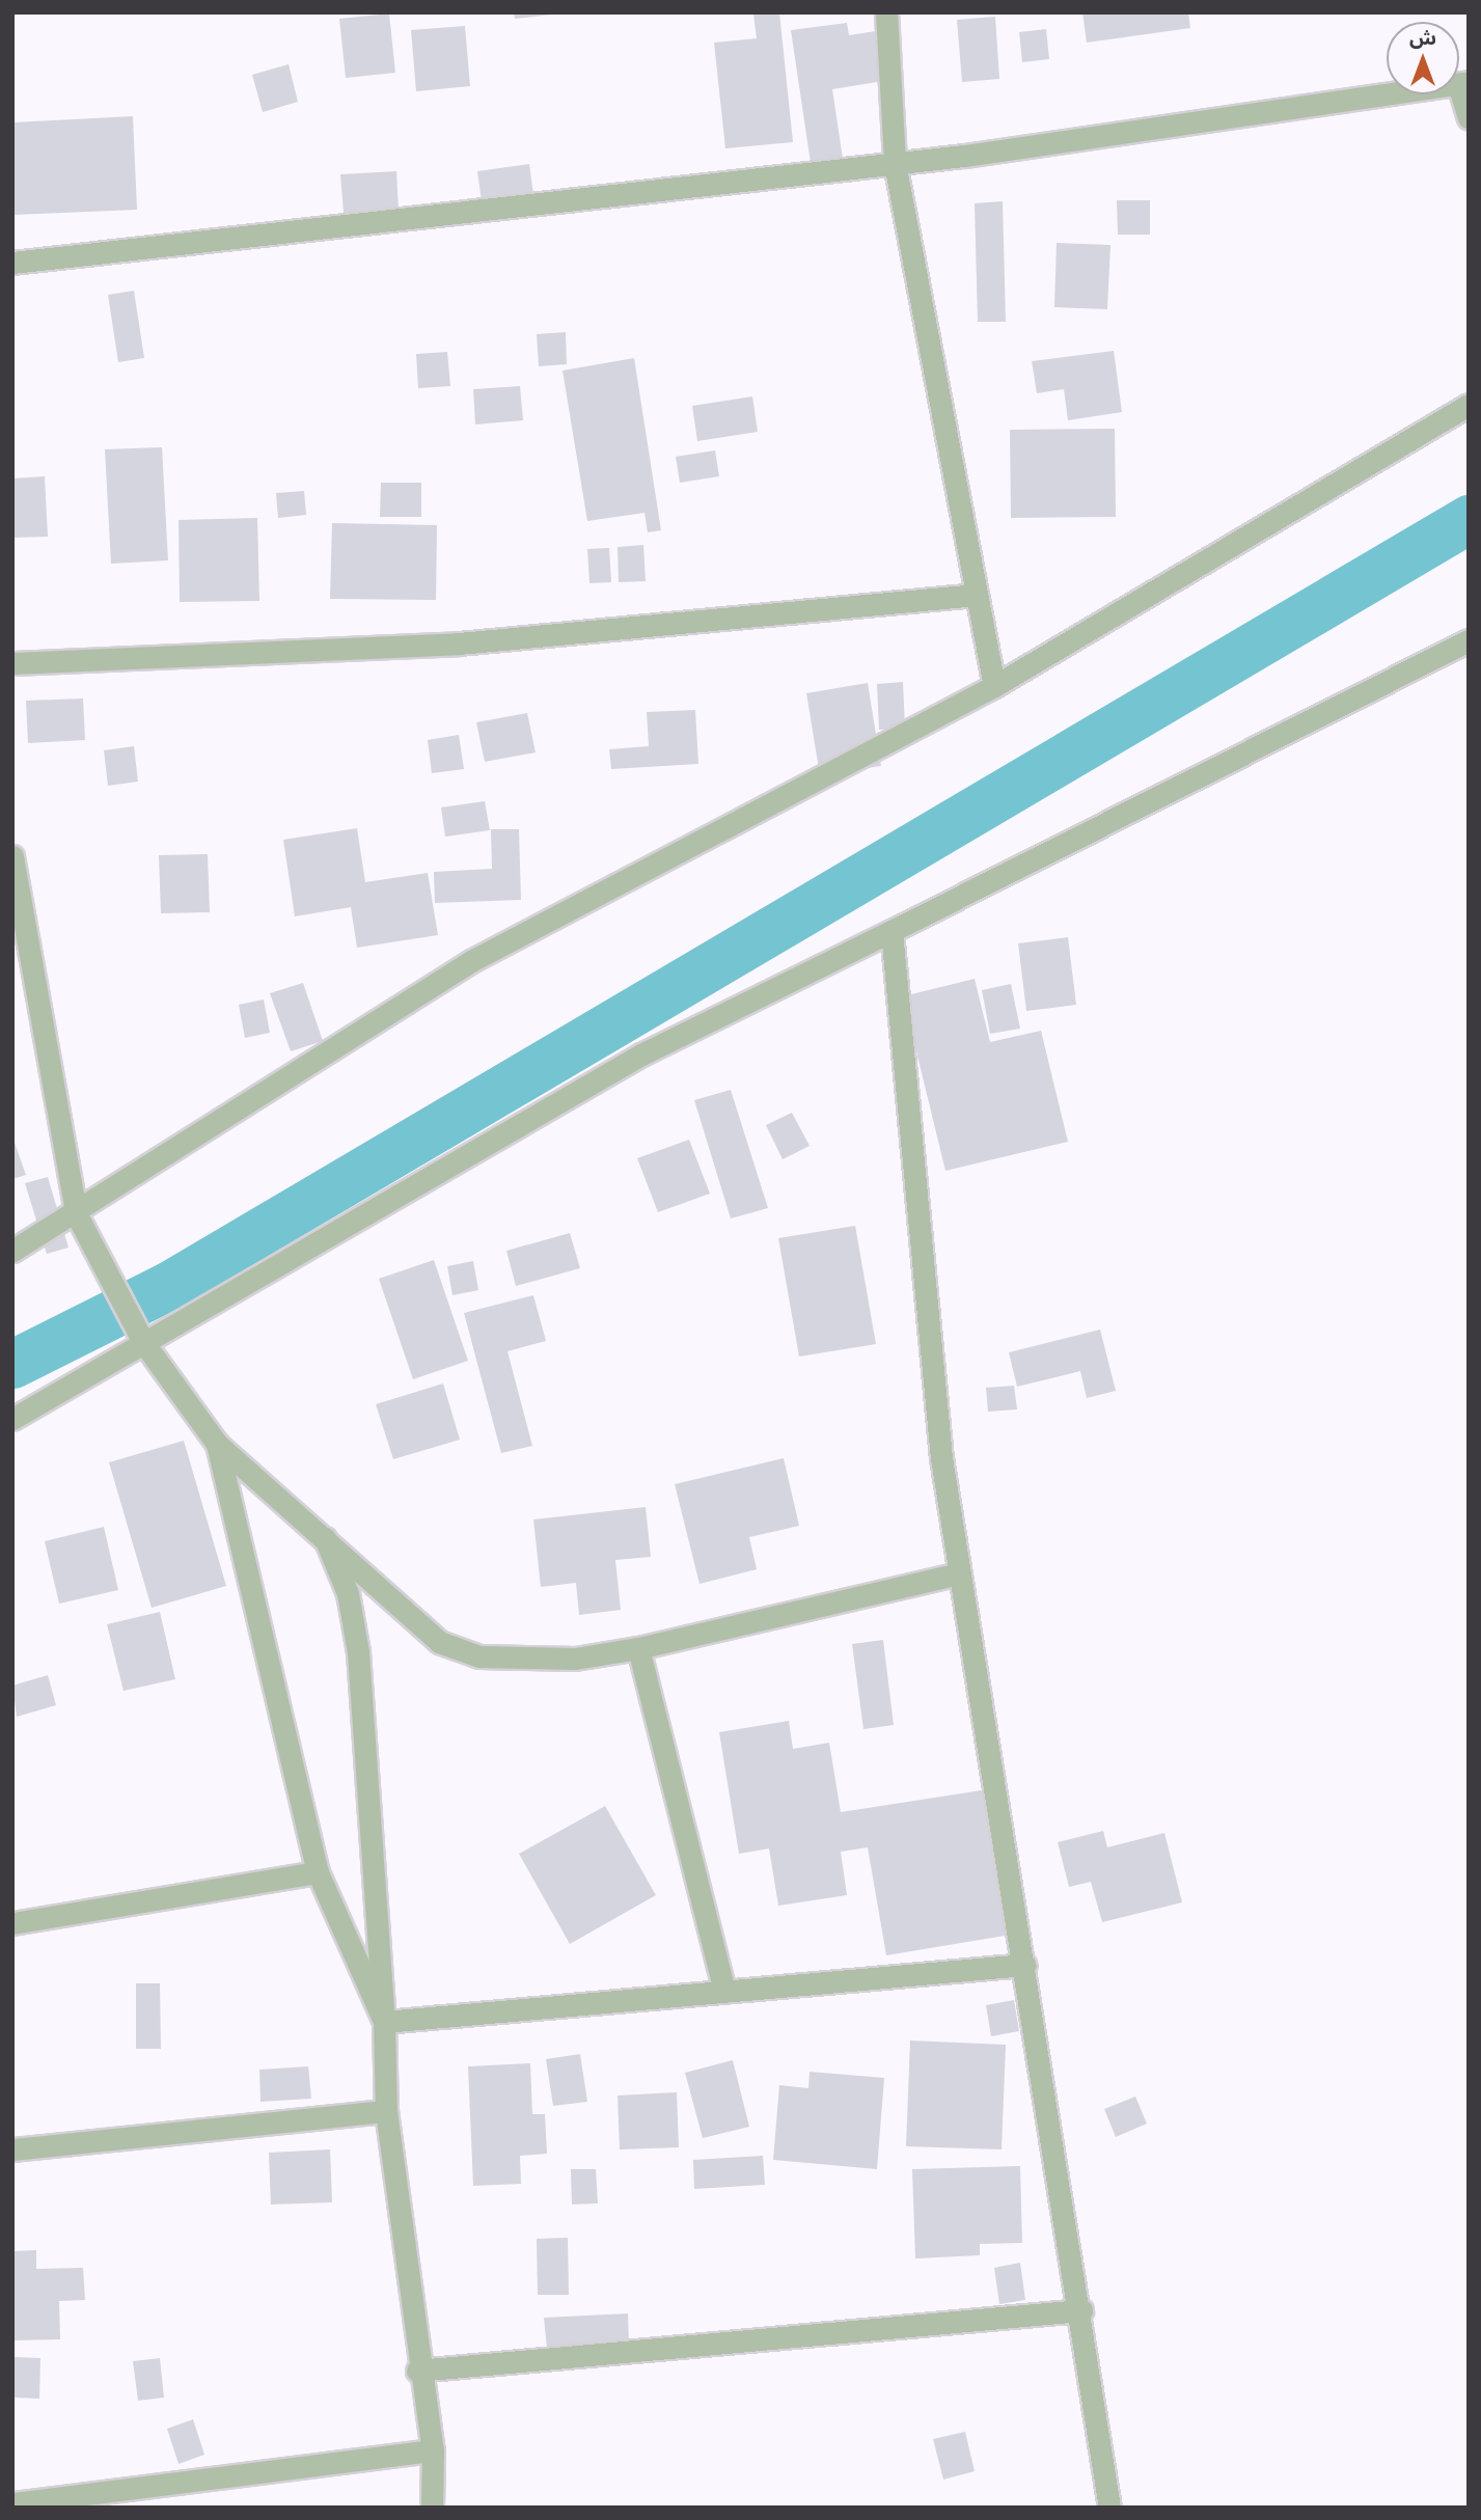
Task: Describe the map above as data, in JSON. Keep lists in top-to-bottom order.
{
  "north": "top"
}
